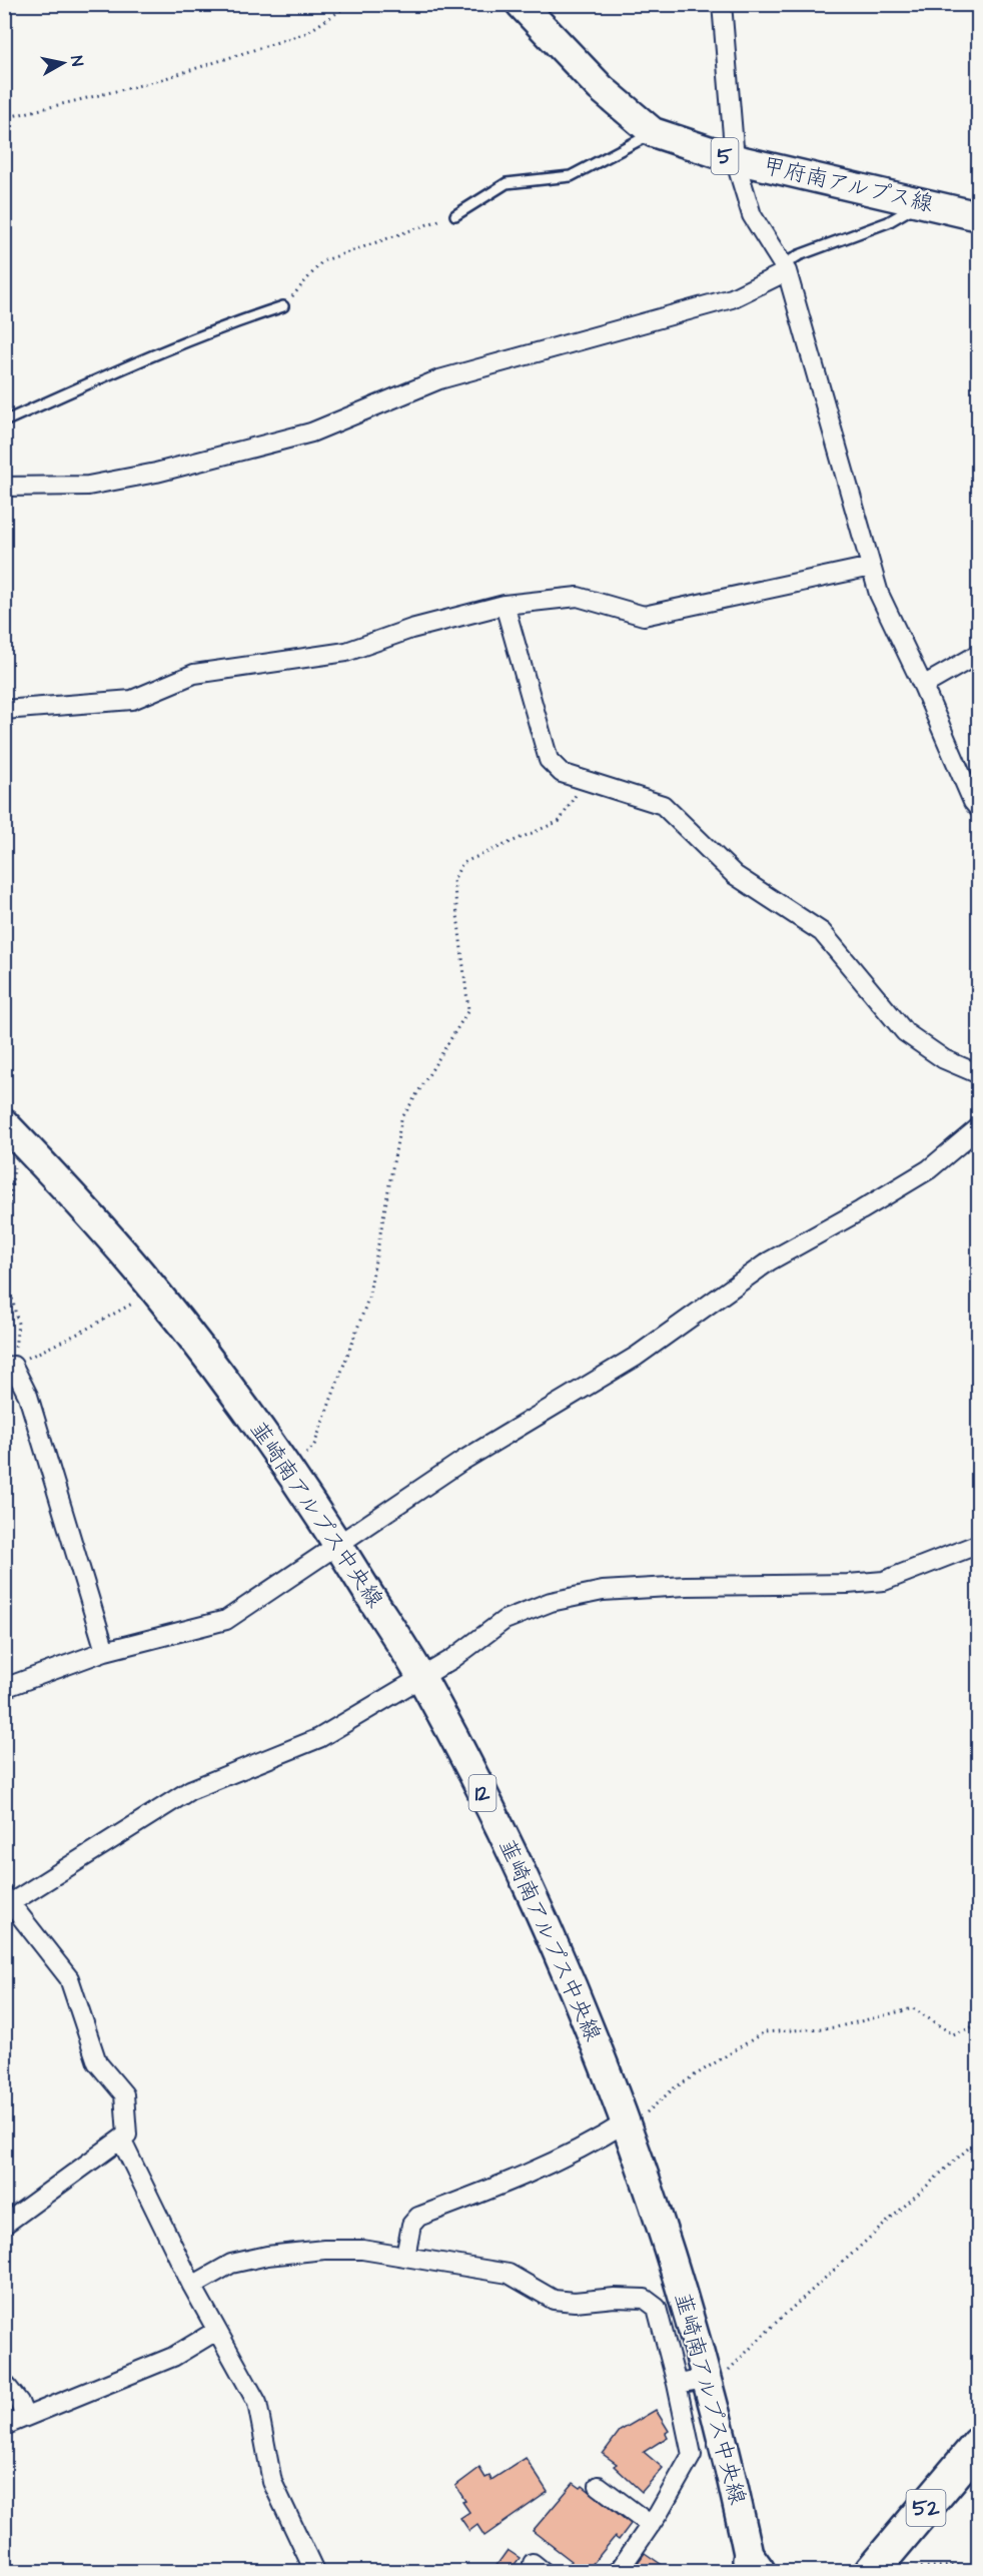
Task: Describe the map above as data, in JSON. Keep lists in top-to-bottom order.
{
  "streets": {
    "highway": ["52"],
    "main road": [
      "5",
      "甲府南アルプス線",
      "韮崎南アルプス中央線",
      "12"
    ]
  },
  "north": "right"
}
